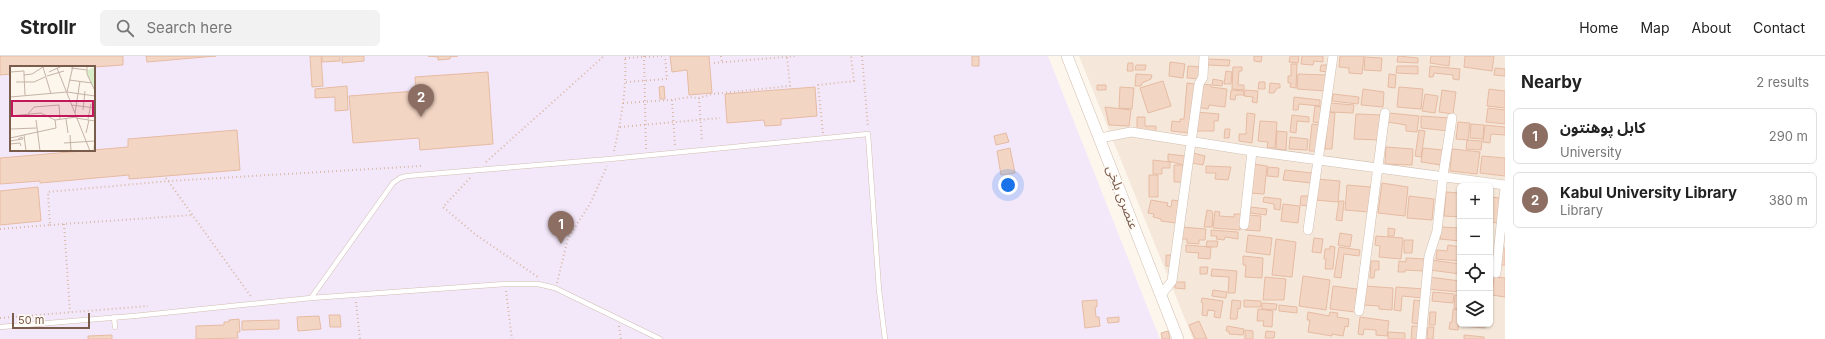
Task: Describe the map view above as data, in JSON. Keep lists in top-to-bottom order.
{
  "streets": {
    "street": ["عنصری بلخی"]
  },
  "scale_bar": "50 m",
  "page": {
    "header": "Strollr",
    "search": "Search here",
    "nav": [
      "Home",
      "Map",
      "About",
      "Contact"
    ],
    "heading": ["Nearby", "2 results"],
    "pins": ["2", "1"],
    "list": [
      {
        "mark": "1",
        "name": "کابل پوهنتون",
        "note": "University",
        "value": "290 m"
      },
      {
        "mark": "2",
        "name": "Kabul University Library",
        "note": "Library",
        "value": "380 m"
      }
    ],
    "map_buttons": ["+", "−"],
    "scale": "50 m"
  }
}
